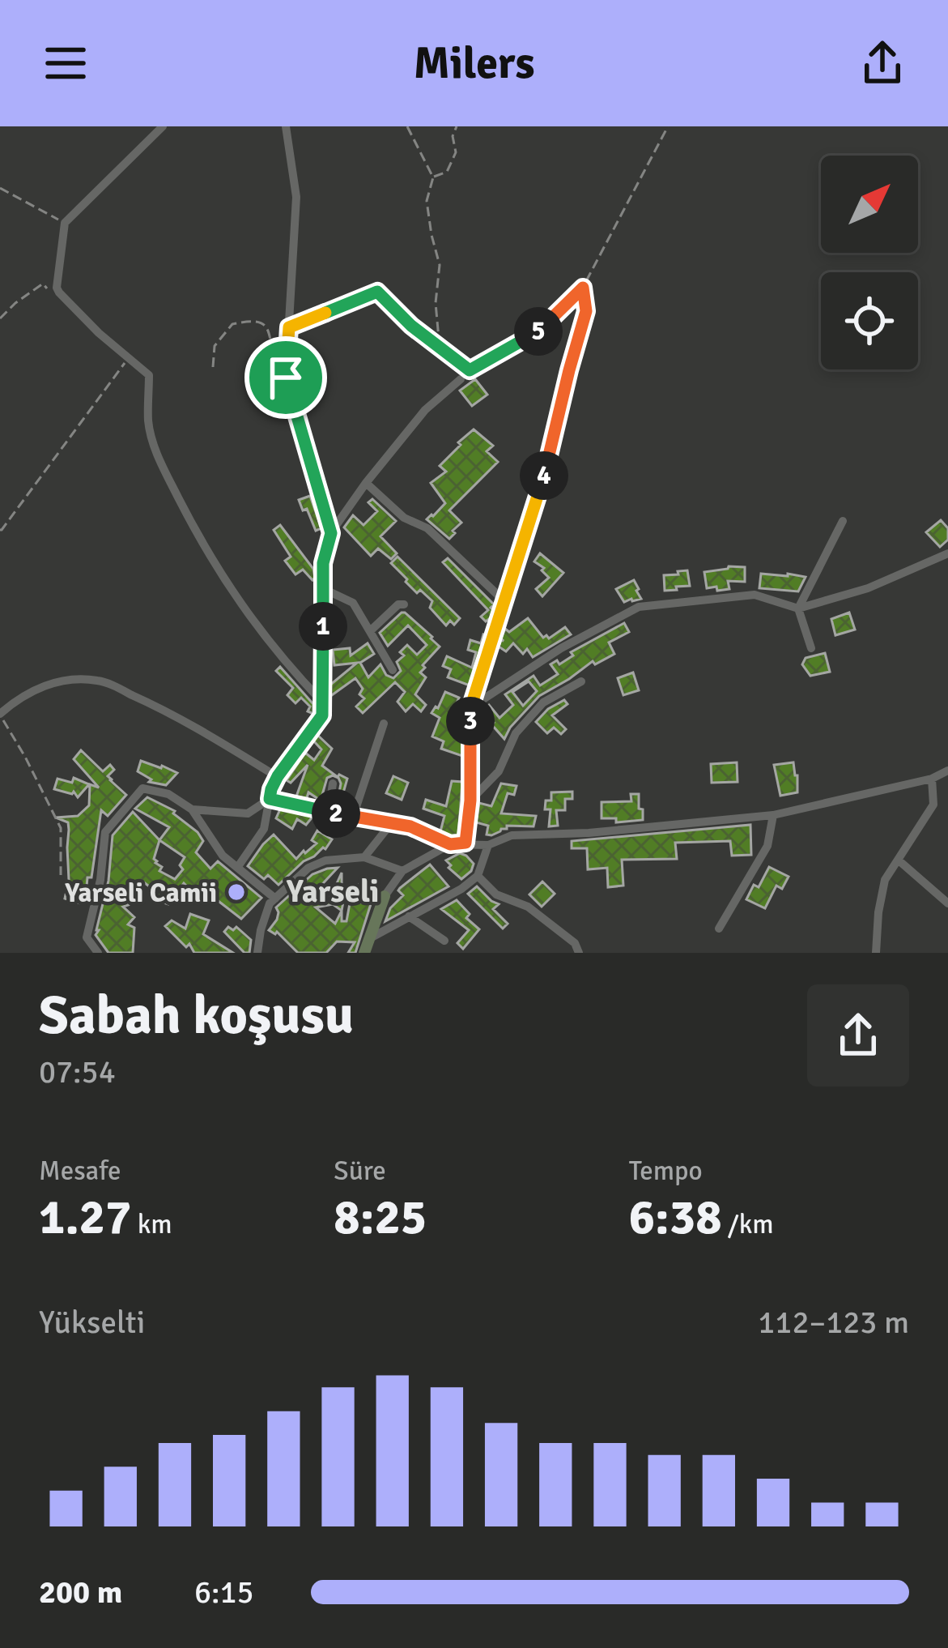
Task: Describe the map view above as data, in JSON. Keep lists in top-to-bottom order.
{
  "districts": ["Yarseli"],
  "places": ["Yarseli Camii"],
  "north": "top right",
  "page": {
    "header": "Milers",
    "pins": [
      "5",
      "4",
      "1",
      "3",
      "2"
    ],
    "heading": ["Sabah koşusu", "07:54"],
    "stats": [
      ["Mesafe", "1.27 km"],
      ["Süre", "8:25"],
      ["Tempo", "6:38 /km"]
    ],
    "chart": ["Yükselti", "112–123 m"],
    "list": [
      {
        "name": "200 m",
        "note": "6:15"
      }
    ]
  }
}
